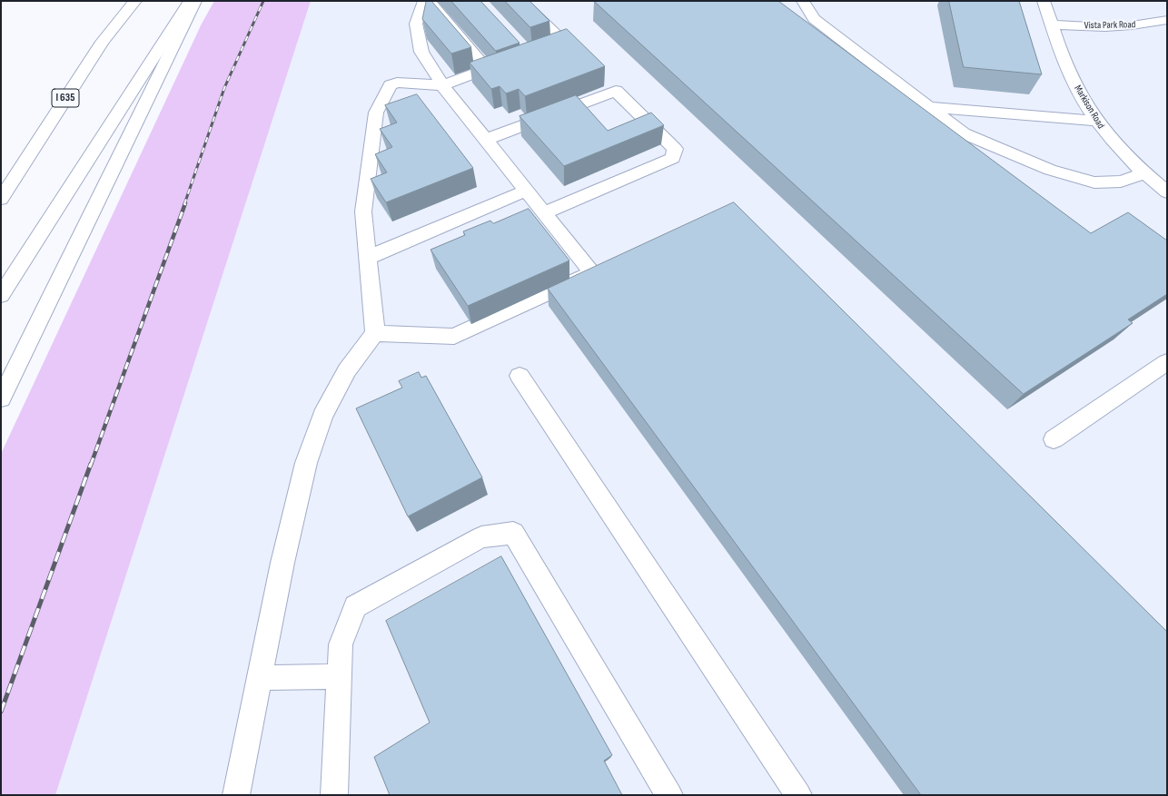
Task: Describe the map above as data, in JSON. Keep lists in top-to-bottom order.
{
  "streets": {
    "main road": ["Vista Park Road", "I 635", "Markison Road"]
  },
  "crossings": [
    ["Vista Park Road", "Markison Road"]
  ]
}
